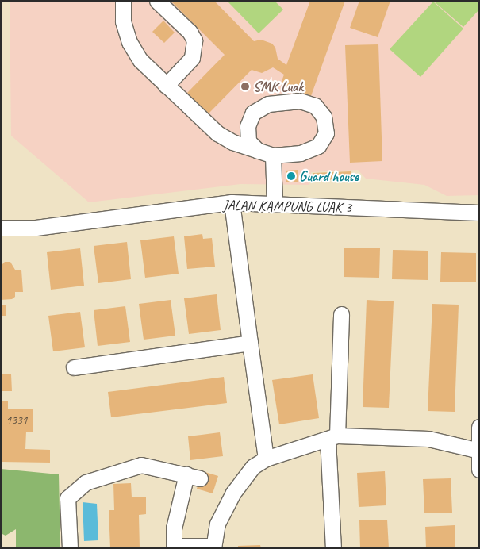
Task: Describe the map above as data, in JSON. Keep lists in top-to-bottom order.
{
  "streets": {
    "street": ["JALAN KAMPUNG LUAK 3"]
  },
  "places": ["SMK Luak", "Guard house"],
  "house_numbers": ["1331"]
}
